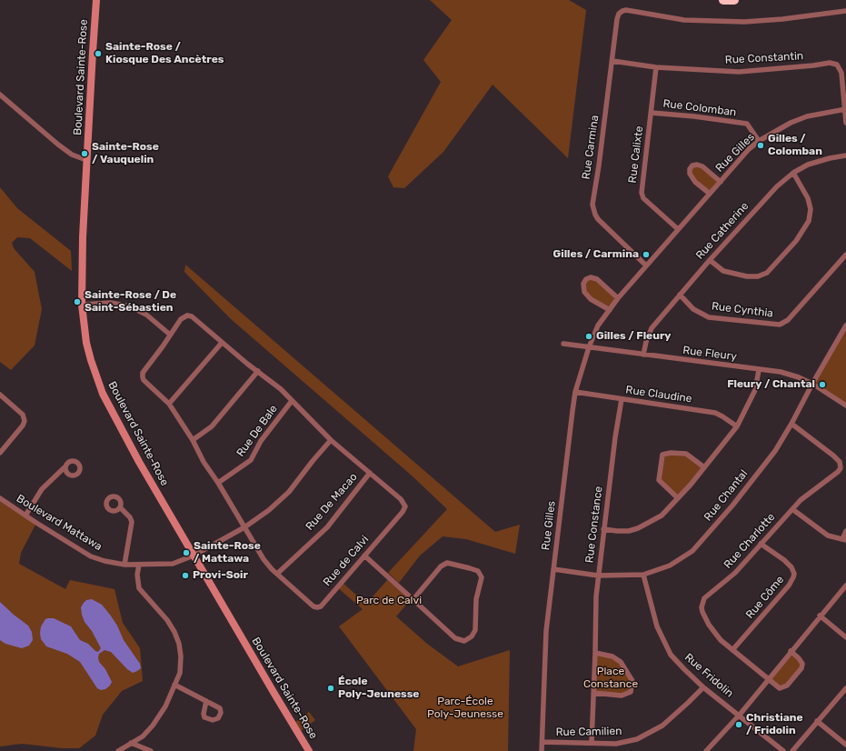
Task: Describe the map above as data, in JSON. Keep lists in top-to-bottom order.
{
  "streets": {
    "street": [
      "Rue Constantin",
      "Boulevard Sainte-Rose",
      "Rue Colomban",
      "Rue Carmina",
      "Rue Gilles",
      "Rue Calixte",
      "Rue Catherine",
      "Rue Cynthia",
      "Rue Fleury",
      "Rue Claudine",
      "Rue De Bale",
      "Rue Chantal",
      "Rue De Macao",
      "Boulevard Mattawa",
      "Rue Constance",
      "Rue Charlotte",
      "Rue de Calvi",
      "Rue Côme",
      "Rue Fridolin",
      "Rue Camilien"
    ]
  },
  "crossings": [
    ["Rue Constantin", "Rue Carmina"],
    ["Rue Constantin", "Rue Gilles"],
    ["Rue Constantin", "Rue Calixte"],
    ["Boulevard Sainte-Rose", "Boulevard Mattawa"],
    ["Rue Colomban", "Rue Gilles"],
    ["Rue Colomban", "Rue Calixte"],
    ["Rue Carmina", "Rue Gilles"],
    ["Rue Gilles", "Rue Calixte"],
    ["Rue Gilles", "Rue Fleury"],
    ["Rue Gilles", "Rue Claudine"],
    ["Rue Gilles", "Rue Chantal"],
    ["Rue Gilles", "Rue Camilien"],
    ["Rue Catherine", "Rue Cynthia"],
    ["Rue Catherine", "Rue Fleury"],
    ["Rue Fleury", "Rue Chantal"],
    ["Rue Claudine", "Rue Constance"],
    ["Rue De Bale", "Rue de Calvi"],
    ["Rue Chantal", "Rue Constance"],
    ["Rue Chantal", "Rue Charlotte"],
    ["Rue Chantal", "Rue Fridolin"],
    ["Rue De Macao", "Rue de Calvi"],
    ["Boulevard Mattawa", "Rue de Calvi"],
    ["Rue Constance", "Rue Camilien"],
    ["Rue Charlotte", "Rue Côme"],
    ["Rue Fridolin", "Rue Camilien"]
  ],
  "parks": ["Parc de Calvi", "Place Constance", "Parc-École Poly-Jeunesse"],
  "places": [
    "Sainte-Rose / Kiosque Des Ancètres",
    "Gilles / Colomban",
    "Sainte-Rose / Vauquelin",
    "Gilles / Carmina",
    "Sainte-Rose / De Saint-Sébastien",
    "Gilles / Fleury",
    "Fleury / Chantal",
    "Sainte-Rose / Mattawa",
    "Provi-Soir",
    "École Poly-Jeunesse",
    "Christiane / Fridolin"
  ]
}
